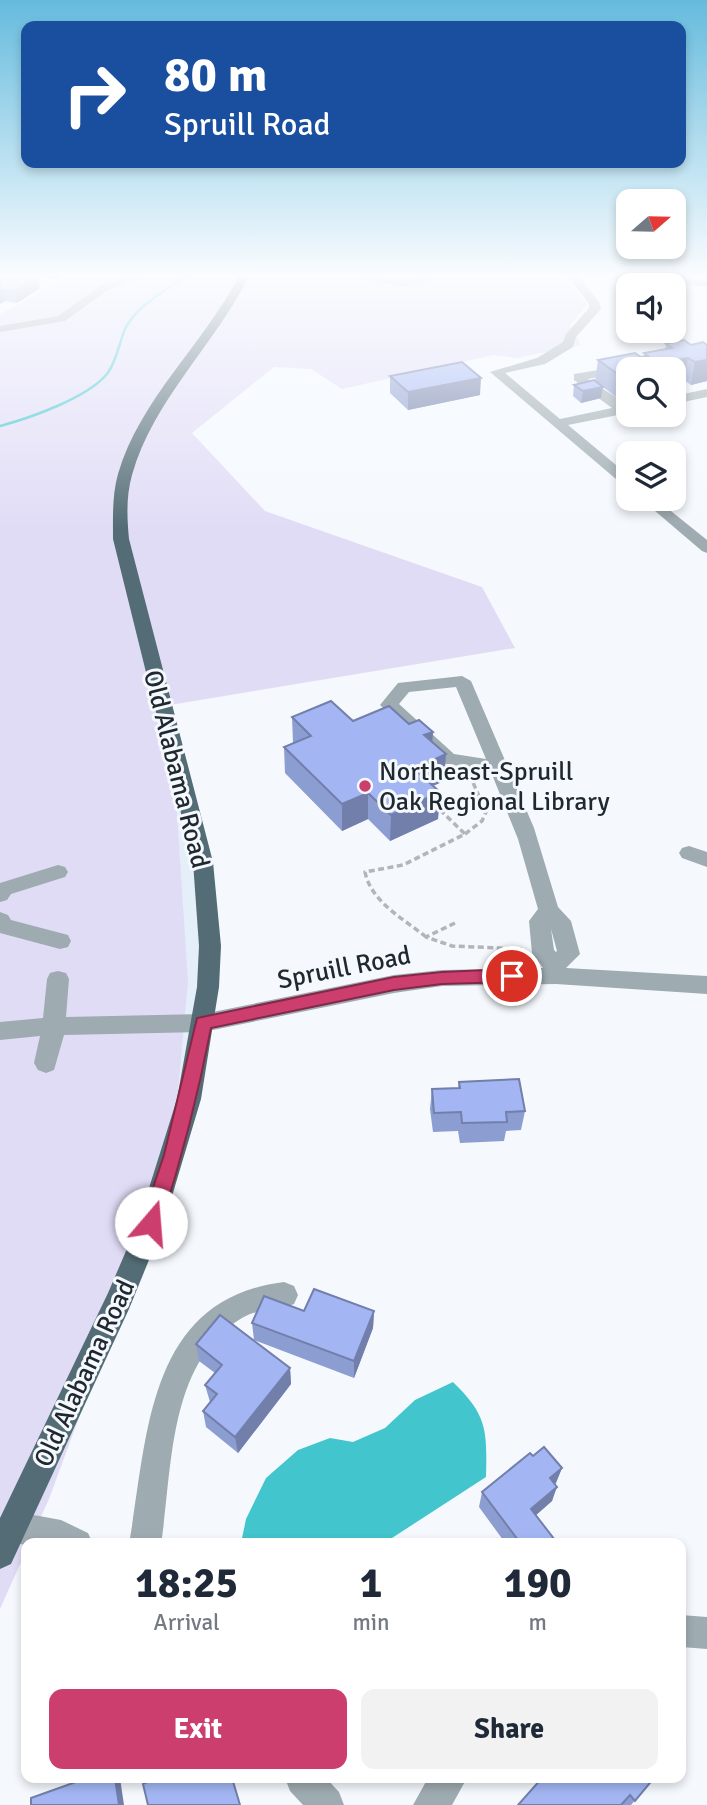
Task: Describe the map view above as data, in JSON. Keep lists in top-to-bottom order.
{
  "streets": {
    "main road": ["Old Alabama Road"],
    "street": ["Spruill Road"]
  },
  "crossings": [
    ["Old Alabama Road", "Spruill Road"]
  ],
  "places": ["Northeast-Spruill Oak Regional Library"],
  "north": "right",
  "page": {
    "turn": ["80 m", "Spruill Road"],
    "eta": [
      "18:25",
      "Arrival",
      "1",
      "min",
      "190",
      "m"
    ],
    "buttons": ["Exit", "Share"]
  }
}
